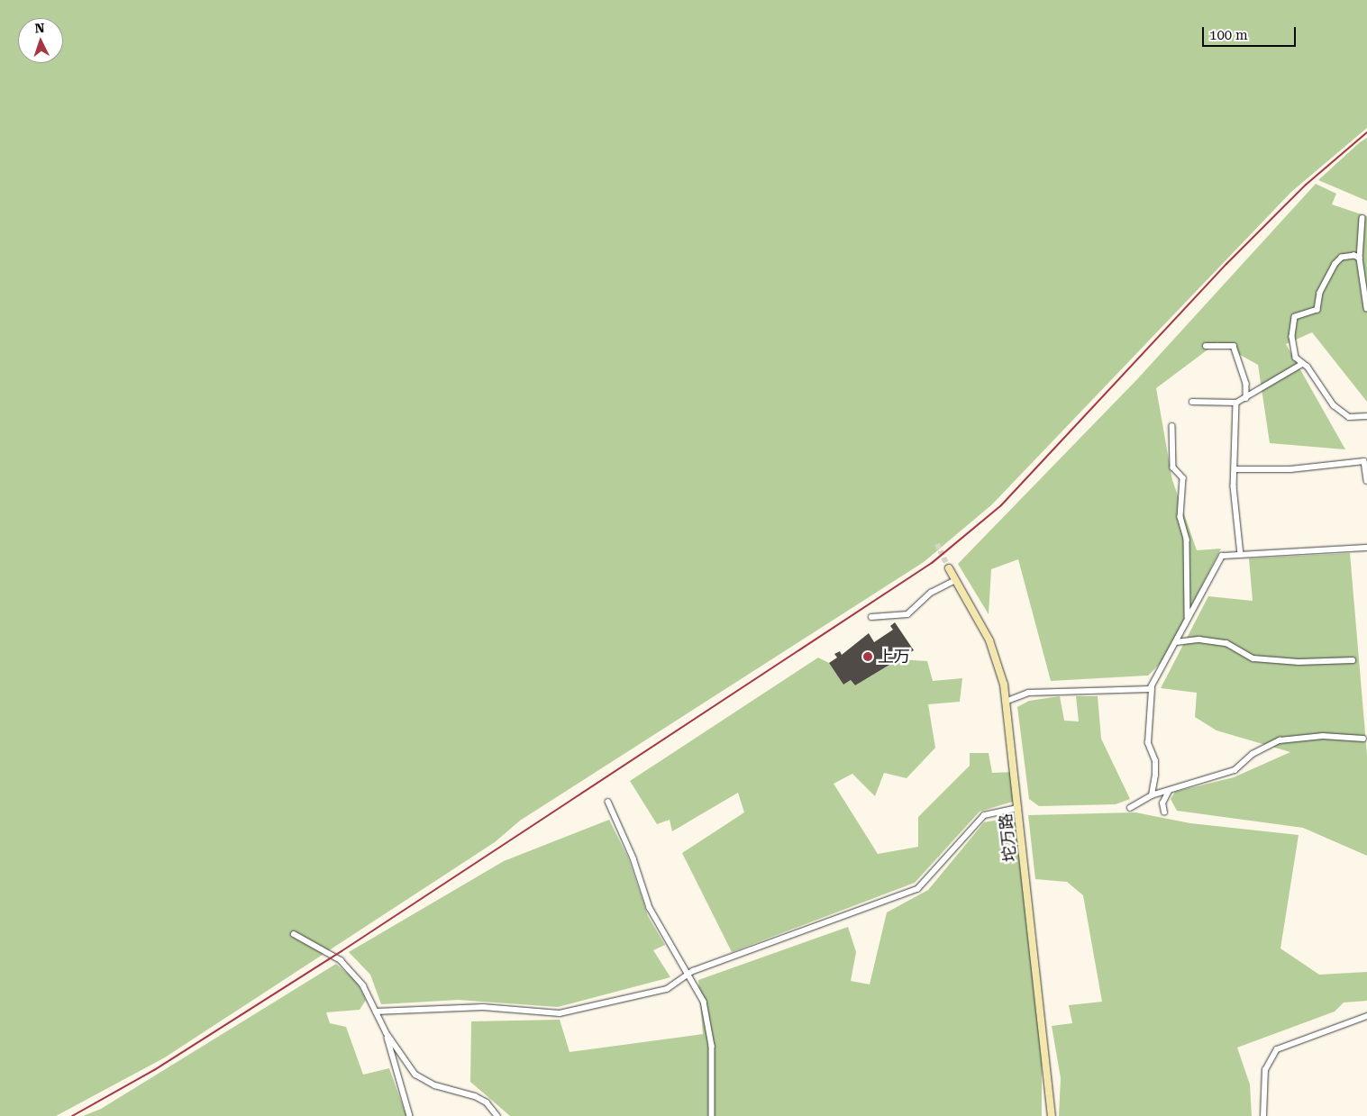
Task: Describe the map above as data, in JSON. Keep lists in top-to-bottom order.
{
  "streets": {
    "main road": ["坨万路"]
  },
  "places": ["上万"],
  "scale_bar": "100 m",
  "north": "top"
}
